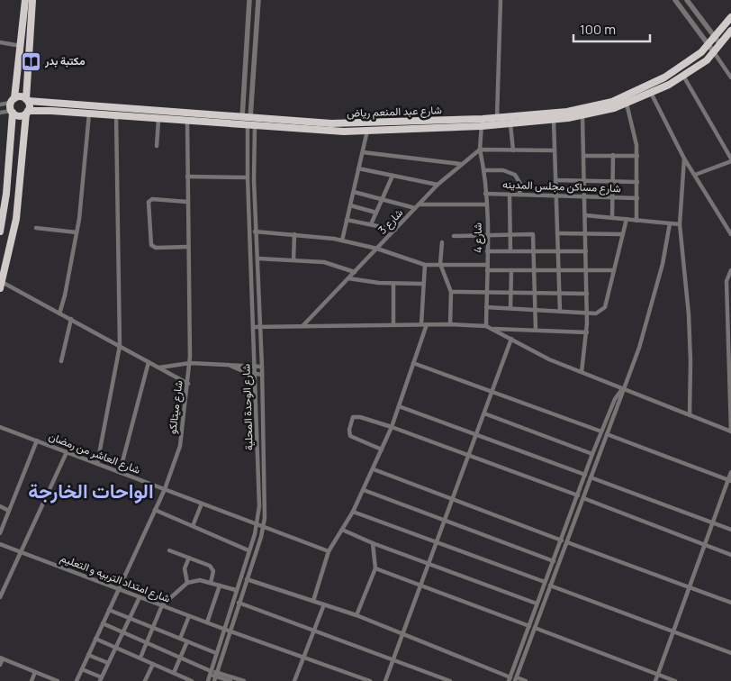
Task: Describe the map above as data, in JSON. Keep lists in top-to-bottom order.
{
  "streets": {
    "highway": ["شارع عبد المنعم رياض"],
    "street": [
      "شارع مساكن مجلس المدينه",
      "شارع 3",
      "شارع 4",
      "شارع ميتالكو",
      "شارع الوحدة المحلية",
      "شارع العاشر من رمضان",
      "شارع امتداد التربيه و التعليم"
    ]
  },
  "crossings": [
    ["شارع عبد المنعم رياض", "شارع ميتالكو"],
    ["شارع عبد المنعم رياض", "شارع الوحدة المحلية"],
    ["شارع مساكن مجلس المدينه", "شارع 4"],
    ["شارع 3", "شارع 4"],
    ["شارع ميتالكو", "شارع العاشر من رمضان"],
    ["شارع ميتالكو", "شارع امتداد التربيه و التعليم"],
    ["شارع الوحدة المحلية", "شارع العاشر من رمضان"],
    ["شارع الوحدة المحلية", "شارع امتداد التربيه و التعليم"]
  ],
  "districts": ["الواحات الخارجة"],
  "places": {
    "library": ["مكتبة بدر"]
  },
  "scale_bar": "100 m"
}
